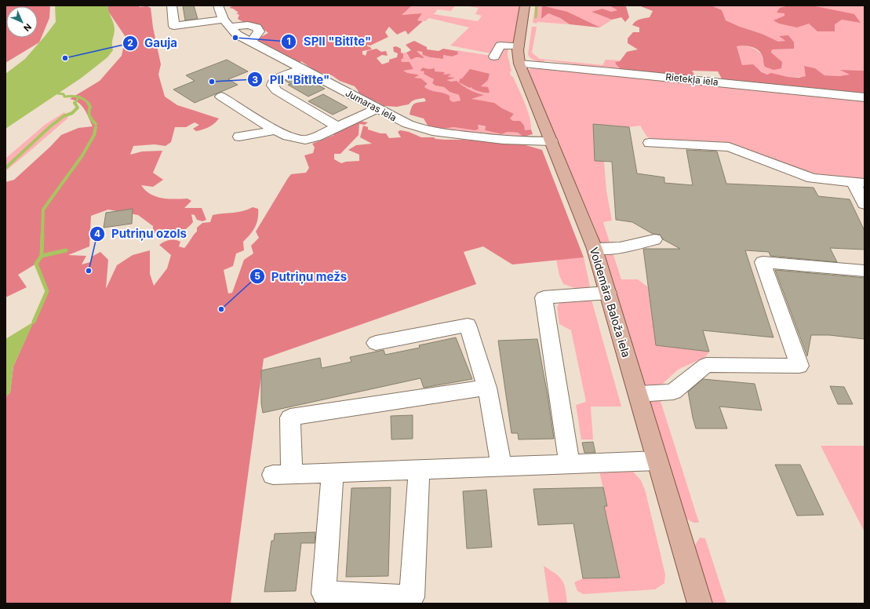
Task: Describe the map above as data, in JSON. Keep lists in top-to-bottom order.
{
  "streets": {
    "main road": ["Voldemāra Baloža iela"],
    "street": ["Rietekļa iela", "Jumaras iela"]
  },
  "crossings": [
    ["Rietekļa iela", "Voldemāra Baloža iela"],
    ["Jumaras iela", "Voldemāra Baloža iela"]
  ],
  "places": [
    "SPII \"Bitīte\"",
    "Gauja",
    "PII \"Bitīte\"",
    "Putriņu ozols",
    "Putriņu mežs"
  ],
  "north": "bottom right"
}
